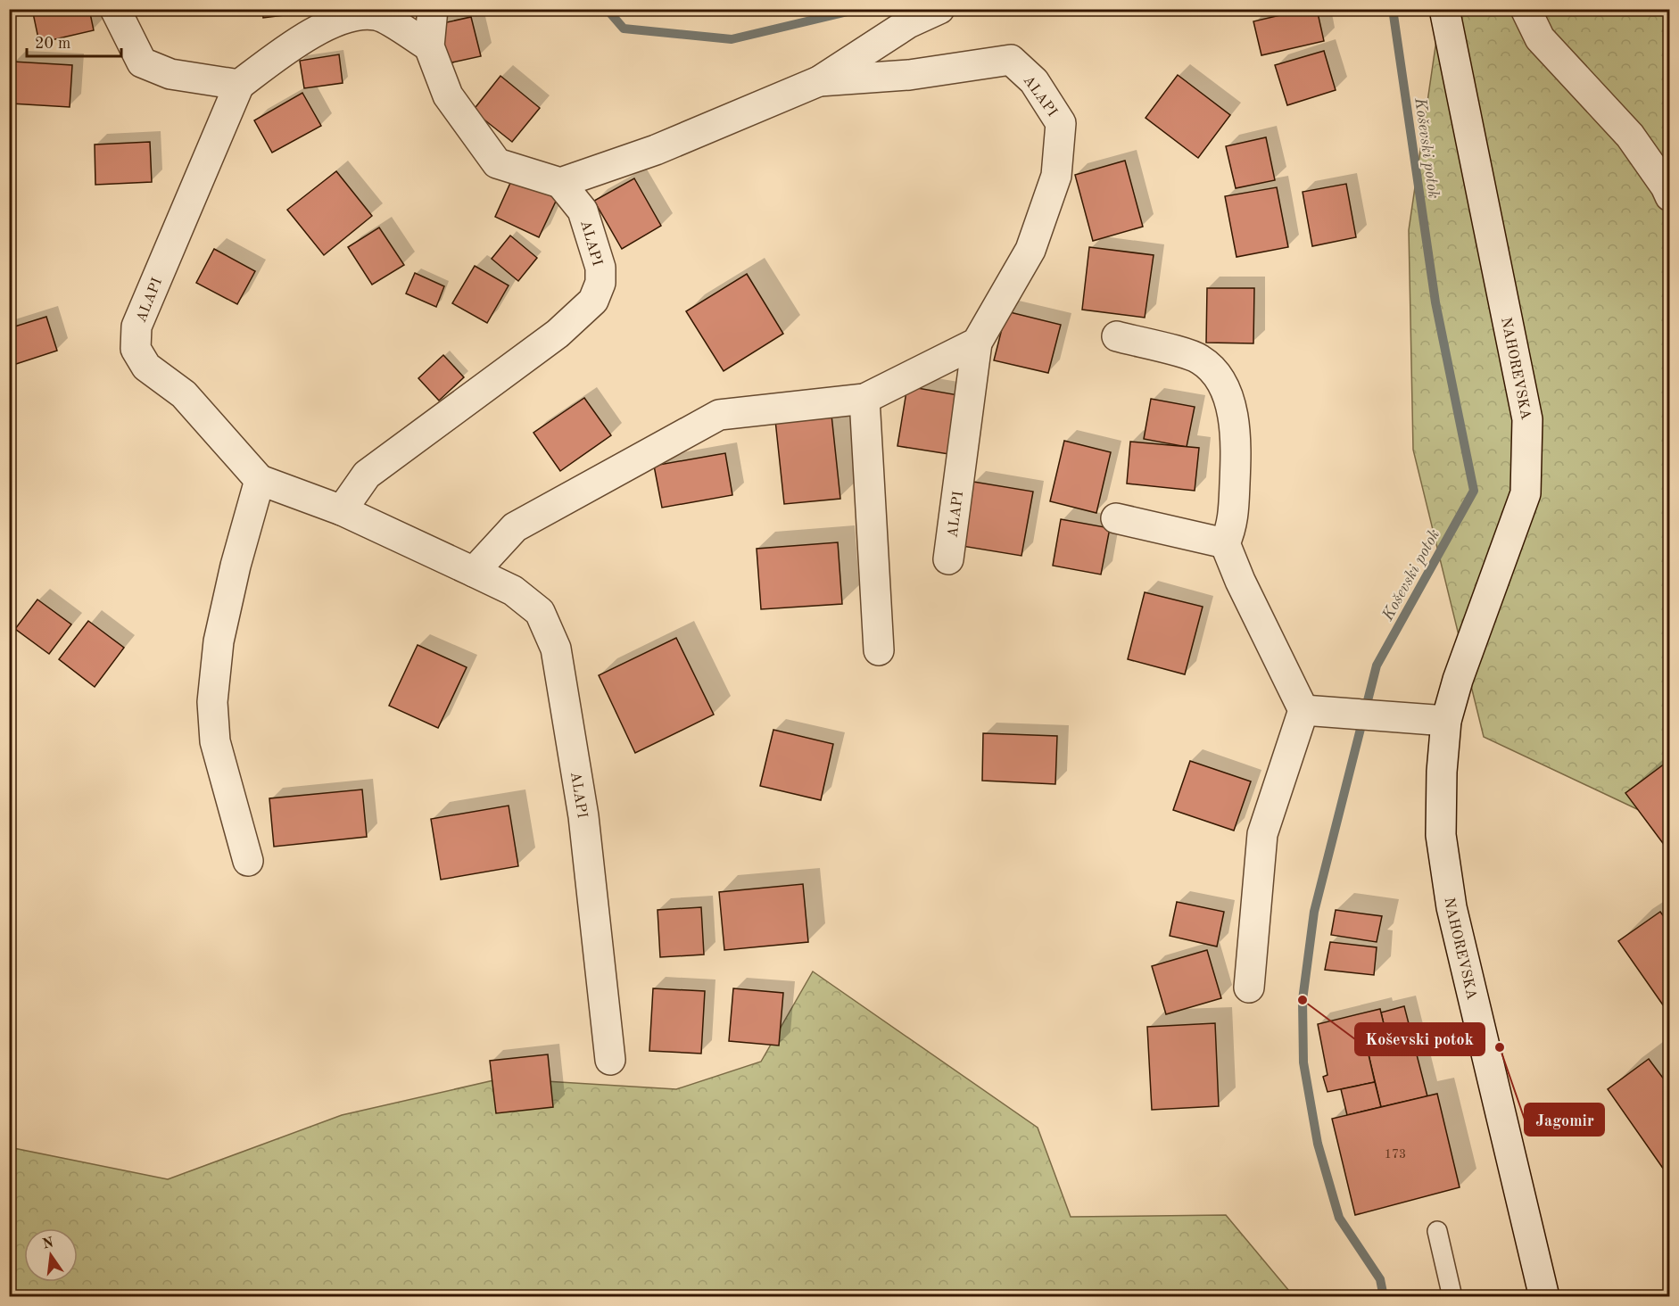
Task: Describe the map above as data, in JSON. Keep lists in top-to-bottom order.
{
  "streets": {
    "street": ["ALAPI", "NAHOREVSKA"]
  },
  "water": ["Koševski potok"],
  "places": ["Koševski potok", "Jagomir"],
  "house_numbers": ["173"],
  "scale_bar": "20 m",
  "north": "top"
}
